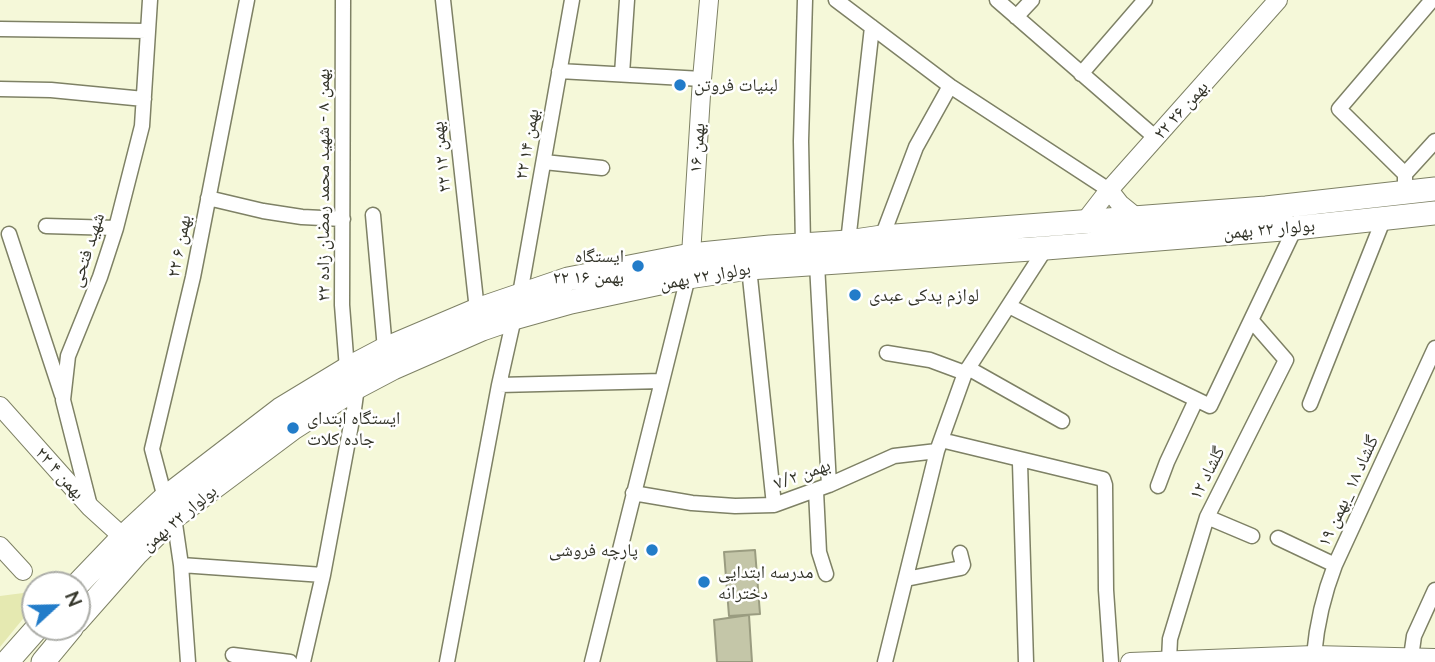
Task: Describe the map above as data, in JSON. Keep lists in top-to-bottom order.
{
  "streets": {
    "main road": ["بولوار ۲۲ بهمن"],
    "street": [
      "۲۲ بهمن ۲۶",
      "۲۲ بهمن ۱۴",
      "بهمن ۱۶",
      "۲۲ بهمن ۱۲",
      "۲۲ بهمن ۸ - شهید محمد رمضان زاده",
      "۲۲ بهمن ۶",
      "شهید فتحی",
      "۲۲ بهمن ۴",
      "گلشاد ۱۲",
      "بهمن ۷/۲",
      "گلشاد ۱۸ _بهمن ۱۹"
    ]
  },
  "crossings": [
    ["۲۲ بهمن ۲۶", "بولوار ۲۲ بهمن"],
    ["۲۲ بهمن ۱۴", "بولوار ۲۲ بهمن"],
    ["بهمن ۱۶", "بولوار ۲۲ بهمن"],
    ["۲۲ بهمن ۱۲", "بولوار ۲۲ بهمن"],
    ["۲۲ بهمن ۸ - شهید محمد رمضان زاده", "بولوار ۲۲ بهمن"],
    ["بولوار ۲۲ بهمن", "۲۲ بهمن ۶"],
    ["بولوار ۲۲ بهمن", "۲۲ بهمن ۴"],
    ["شهید فتحی", "۲۲ بهمن ۴"]
  ],
  "places": [
    "لبنیات فروتن",
    "ایستگاه ۲۲ بهمن ۱۶",
    "لوازم یدکی عبدی",
    "ایستگاه ابتدای جاده کلات",
    "پارچه فروشی",
    "مدرسه ابتدایی دخترانه"
  ],
  "north": "right"
}
